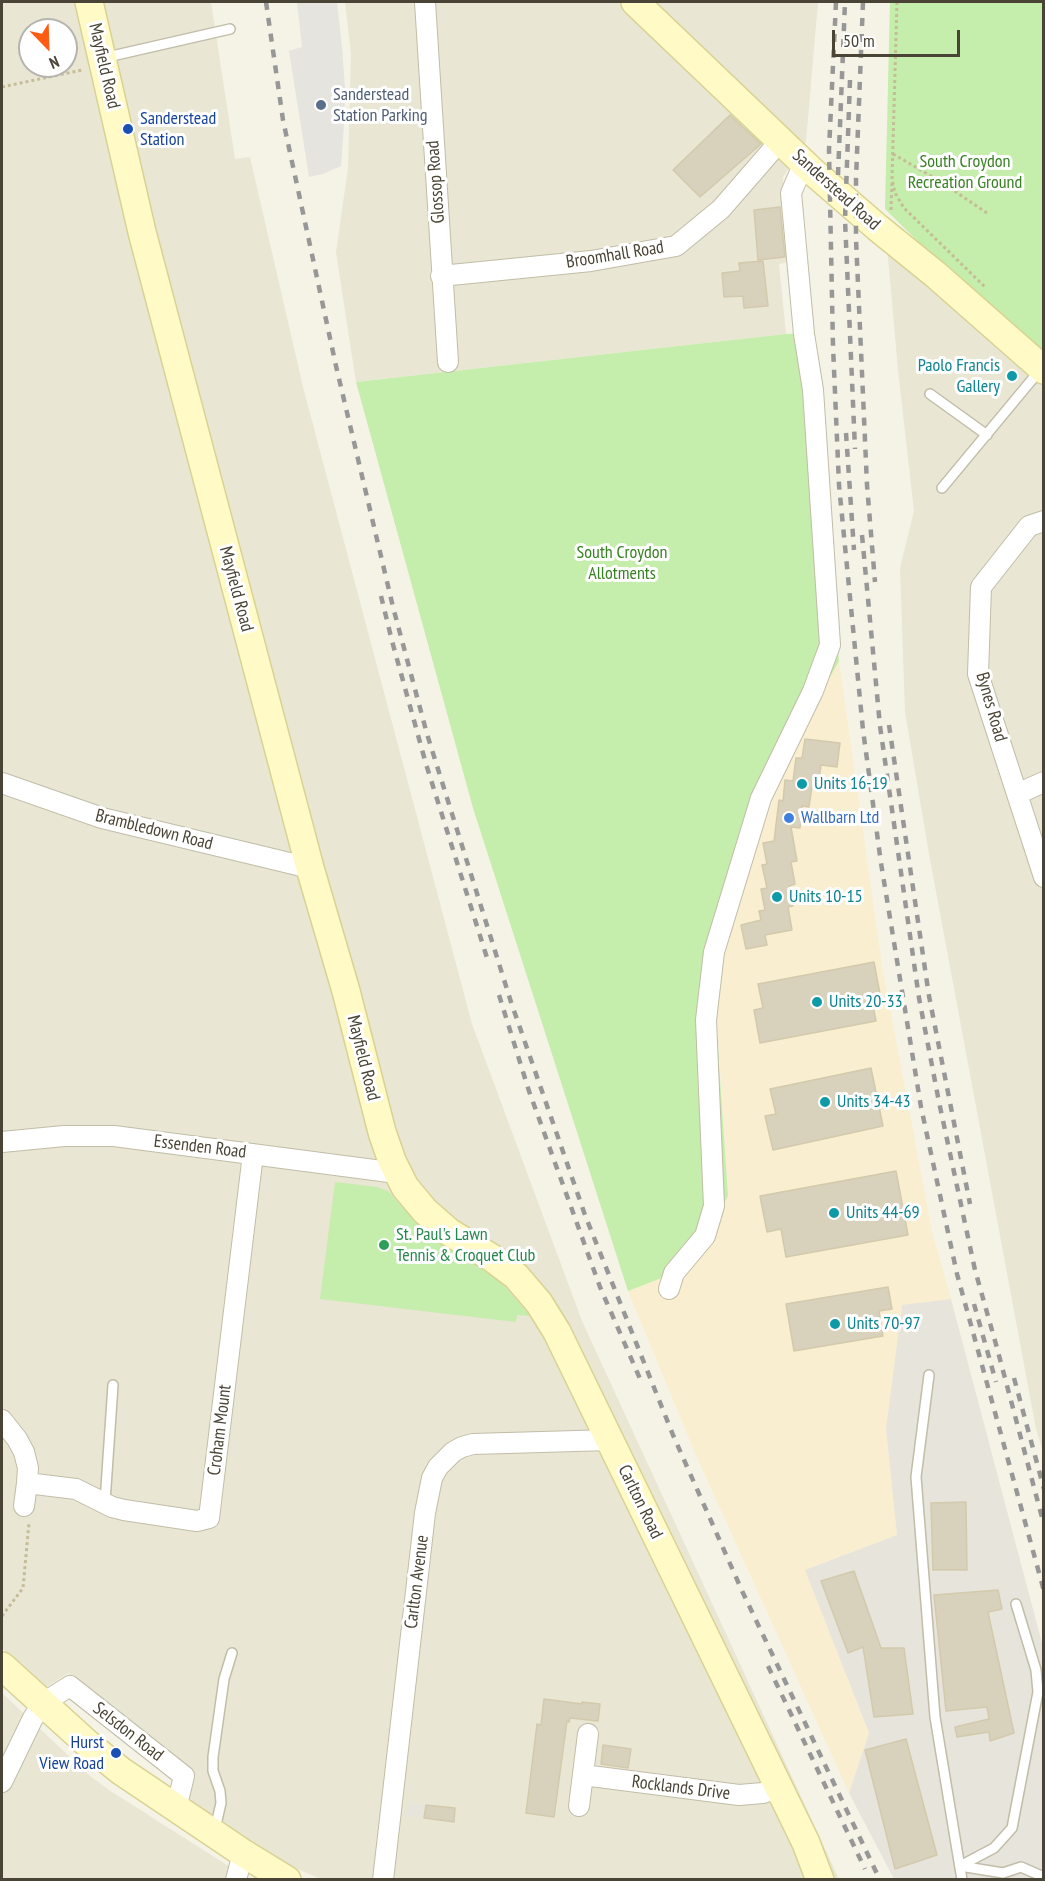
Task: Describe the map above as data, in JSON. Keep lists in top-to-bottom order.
{
  "streets": {
    "street": [
      "Mayfield Road",
      "Glossop Road",
      "Sanderstead Road",
      "Broomhall Road",
      "Bynes Road",
      "Brambledown Road",
      "Essenden Road",
      "Croham Mount",
      "Carlton Road",
      "Carlton Avenue",
      "Selsdon Road",
      "Rocklands Drive"
    ]
  },
  "crossings": [
    ["Mayfield Road", "Brambledown Road"],
    ["Mayfield Road", "Essenden Road"],
    ["Mayfield Road", "Carlton Road"],
    ["Glossop Road", "Broomhall Road"],
    ["Sanderstead Road", "Broomhall Road"],
    ["Essenden Road", "Croham Mount"],
    ["Essenden Road", "Carlton Road"],
    ["Carlton Road", "Carlton Avenue"],
    ["Carlton Road", "Rocklands Drive"]
  ],
  "parks": ["South Croydon Recreation Ground", "South Croydon Allotments"],
  "places": [
    "Sanderstead Station Parking",
    "Sanderstead Station",
    "Paolo Francis Gallery",
    "Units 16-19",
    "Wallbarn Ltd",
    "Units 10-15",
    "Units 20-33",
    "Units 34-43",
    "Units 44-69",
    "St. Paul's Lawn Tennis & Croquet Club",
    "Units 70-97",
    "Hurst View Road"
  ],
  "scale_bar": "50 m",
  "north": "bottom right"
}
